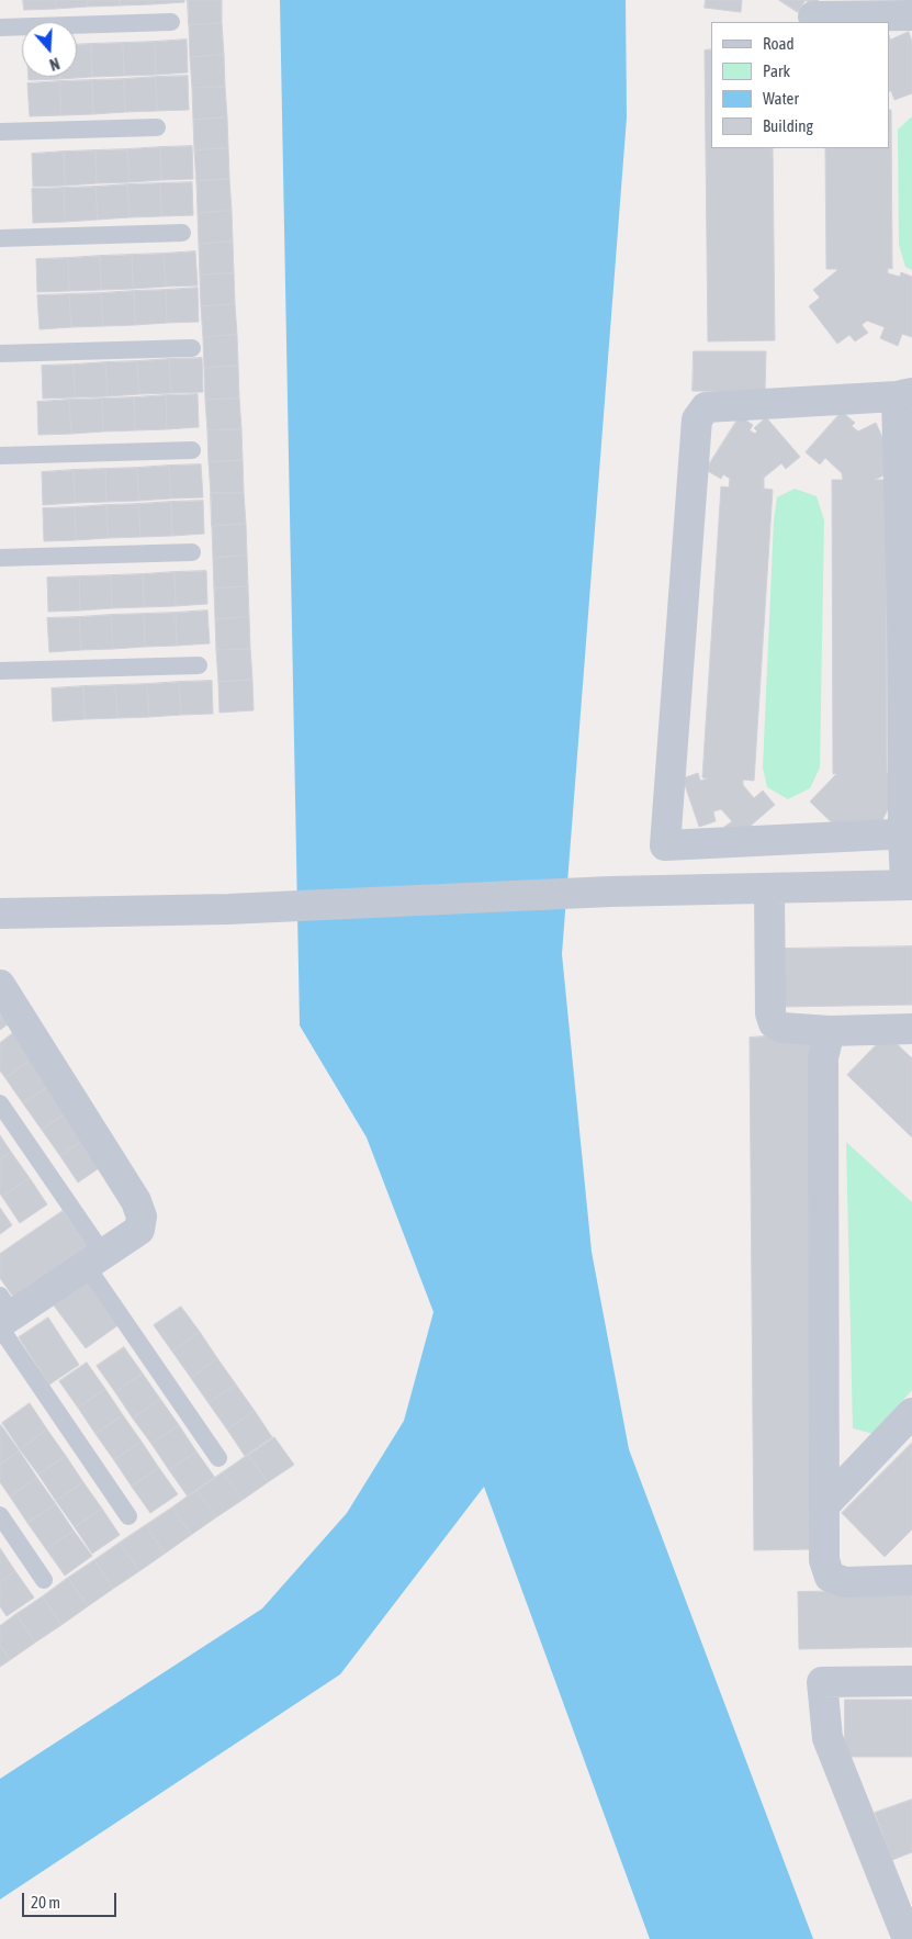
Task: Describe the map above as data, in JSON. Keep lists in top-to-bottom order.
{
  "legend": [
    "Road",
    "Park",
    "Water",
    "Building"
  ],
  "scale_bar": "20 m",
  "north": "bottom"
}
